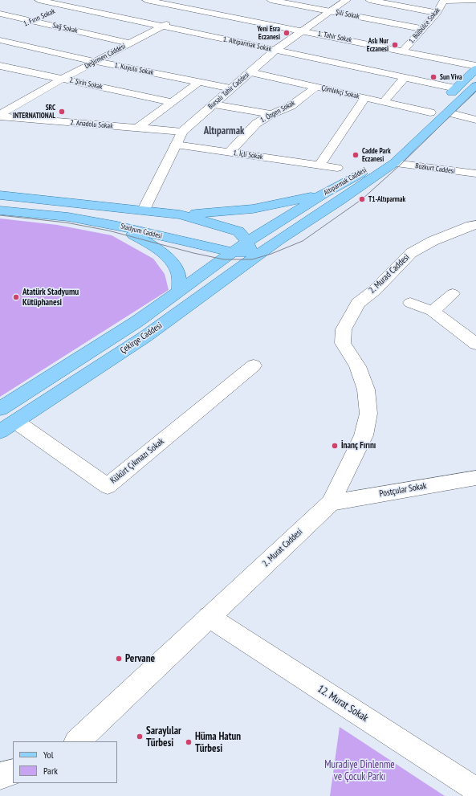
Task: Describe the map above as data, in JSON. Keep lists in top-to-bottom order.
{
  "streets": {
    "main road": [
      "Bursalı Tahir Caddesi",
      "Altıparmak Caddesi",
      "Stadyum Caddesi",
      "2. Murad Caddesi",
      "Çekirge Caddesi",
      "2. Murat Caddesi"
    ],
    "street": [
      "Şili Sokak",
      "1. Fırın Sokak",
      "1. Bülbülce Sokak",
      "Sağ Sokak",
      "1. Tahir Sokak",
      "1. Altıparmak Sokak",
      "Değirmen Caddesi",
      "1. Kuyulu Sokak",
      "2. Şirin Sokak",
      "Çömlekçi Sokak",
      "1. Özgen Sokak",
      "2. Anadolu Sokak",
      "1. İçli Sokak",
      "Bozkurt Caddesi",
      "Kükürt Çıkmazı Sokak",
      "Postçular Sokak",
      "12. Murat Sokak"
    ]
  },
  "crossings": [
    ["Şili Sokak", "1. Bülbülce Sokak"],
    ["Şili Sokak", "Bursalı Tahir Caddesi"],
    ["1. Fırın Sokak", "Sağ Sokak"],
    ["1. Fırın Sokak", "1. Altıparmak Sokak"],
    ["1. Bülbülce Sokak", "1. Tahir Sokak"],
    ["Sağ Sokak", "Değirmen Caddesi"],
    ["1. Tahir Sokak", "Bursalı Tahir Caddesi"],
    ["1. Altıparmak Sokak", "Değirmen Caddesi"],
    ["1. Altıparmak Sokak", "Bursalı Tahir Caddesi"],
    ["Değirmen Caddesi", "1. Kuyulu Sokak"],
    ["Değirmen Caddesi", "2. Şirin Sokak"],
    ["Değirmen Caddesi", "2. Anadolu Sokak"],
    ["1. Kuyulu Sokak", "Bursalı Tahir Caddesi"],
    ["Bursalı Tahir Caddesi", "Çömlekçi Sokak"],
    ["Bursalı Tahir Caddesi", "2. Anadolu Sokak"],
    ["Bursalı Tahir Caddesi", "1. İçli Sokak"],
    ["Çömlekçi Sokak", "1. Özgen Sokak"],
    ["1. Özgen Sokak", "1. İçli Sokak"],
    ["Bozkurt Caddesi", "Altıparmak Caddesi"],
    ["Altıparmak Caddesi", "Çekirge Caddesi"],
    ["Stadyum Caddesi", "Çekirge Caddesi"],
    ["2. Murad Caddesi", "2. Murat Caddesi"],
    ["Çekirge Caddesi", "Kükürt Çıkmazı Sokak"],
    ["Postçular Sokak", "2. Murat Caddesi"],
    ["2. Murat Caddesi", "12. Murat Sokak"]
  ],
  "districts": ["Altıparmak"],
  "parks": ["Muradiye Dinlenme ve Çocuk Parkı"],
  "places": [
    "Yeni Esra Eczanesi",
    "Aslı Nur Eczanesi",
    "Sun Viva",
    "SRC INTERNATIONAL",
    "Cadde Park Eczanesi",
    "T1-Altıparmak",
    "Atatürk Stadyumu Kütüphanesi",
    "İnanç Fırını",
    "Pervane",
    "Saraylılar Türbesi",
    "Hüma Hatun Türbesi"
  ],
  "legend": ["Yol", "Park"]
}
